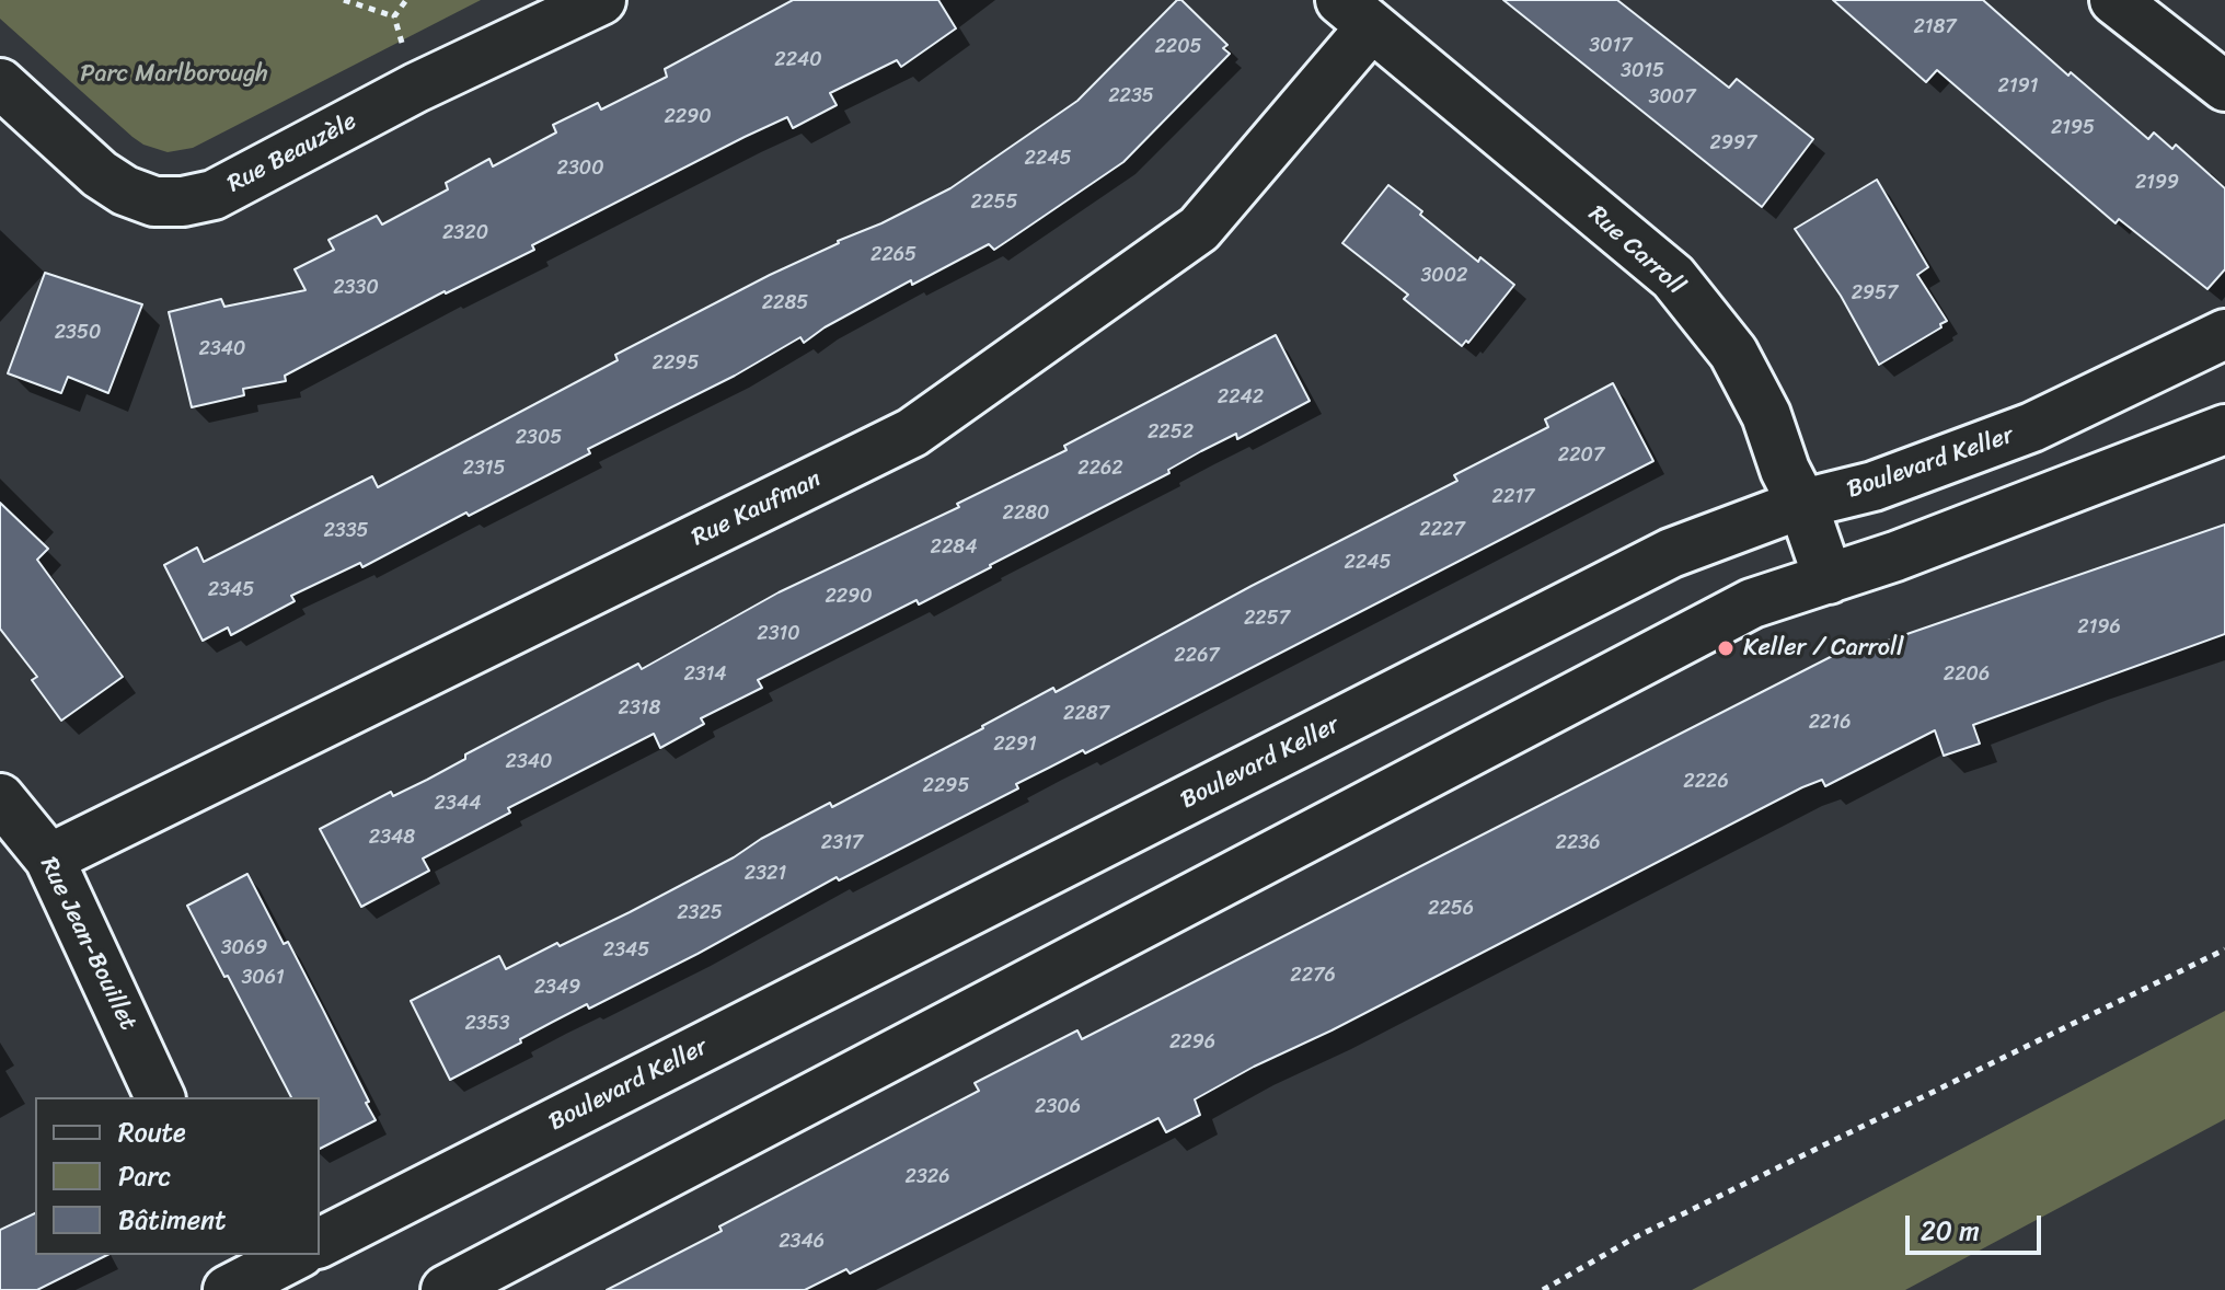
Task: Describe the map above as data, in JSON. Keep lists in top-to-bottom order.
{
  "streets": {
    "street": [
      "Rue Beauzèle",
      "Rue Carroll",
      "Boulevard Keller",
      "Rue Kaufman",
      "Rue Jean-Bouillet"
    ]
  },
  "crossings": [
    ["Rue Carroll", "Boulevard Keller"],
    ["Rue Carroll", "Rue Kaufman"],
    ["Rue Kaufman", "Rue Jean-Bouillet"]
  ],
  "parks": ["Parc Marlborough"],
  "places": ["Keller / Carroll"],
  "house_numbers": [
    "2187",
    "3017",
    "2205",
    "2240",
    "3015",
    "2191",
    "2235",
    "3007",
    "2290",
    "2195",
    "2997",
    "2245",
    "2300",
    "2199",
    "2255",
    "2320",
    "2265",
    "3002",
    "2330",
    "2957",
    "2285",
    "2350",
    "2340",
    "2295",
    "2242",
    "2252",
    "2305",
    "2207",
    "2315",
    "2262",
    "2217",
    "2280",
    "2227",
    "2335",
    "2284",
    "2245",
    "2345",
    "2290",
    "2257",
    "2196",
    "2310",
    "2267",
    "2314",
    "2206",
    "2318",
    "2287",
    "2216",
    "2291",
    "2340",
    "2226",
    "2295",
    "2344",
    "2348",
    "2317",
    "2236",
    "2321",
    "2256",
    "2325",
    "3069",
    "2345",
    "2276",
    "3061",
    "2349",
    "2353",
    "2296",
    "2306",
    "2326",
    "2346"
  ],
  "legend": ["Route", "Parc", "Bâtiment"],
  "scale_bar": "20 m"
}
